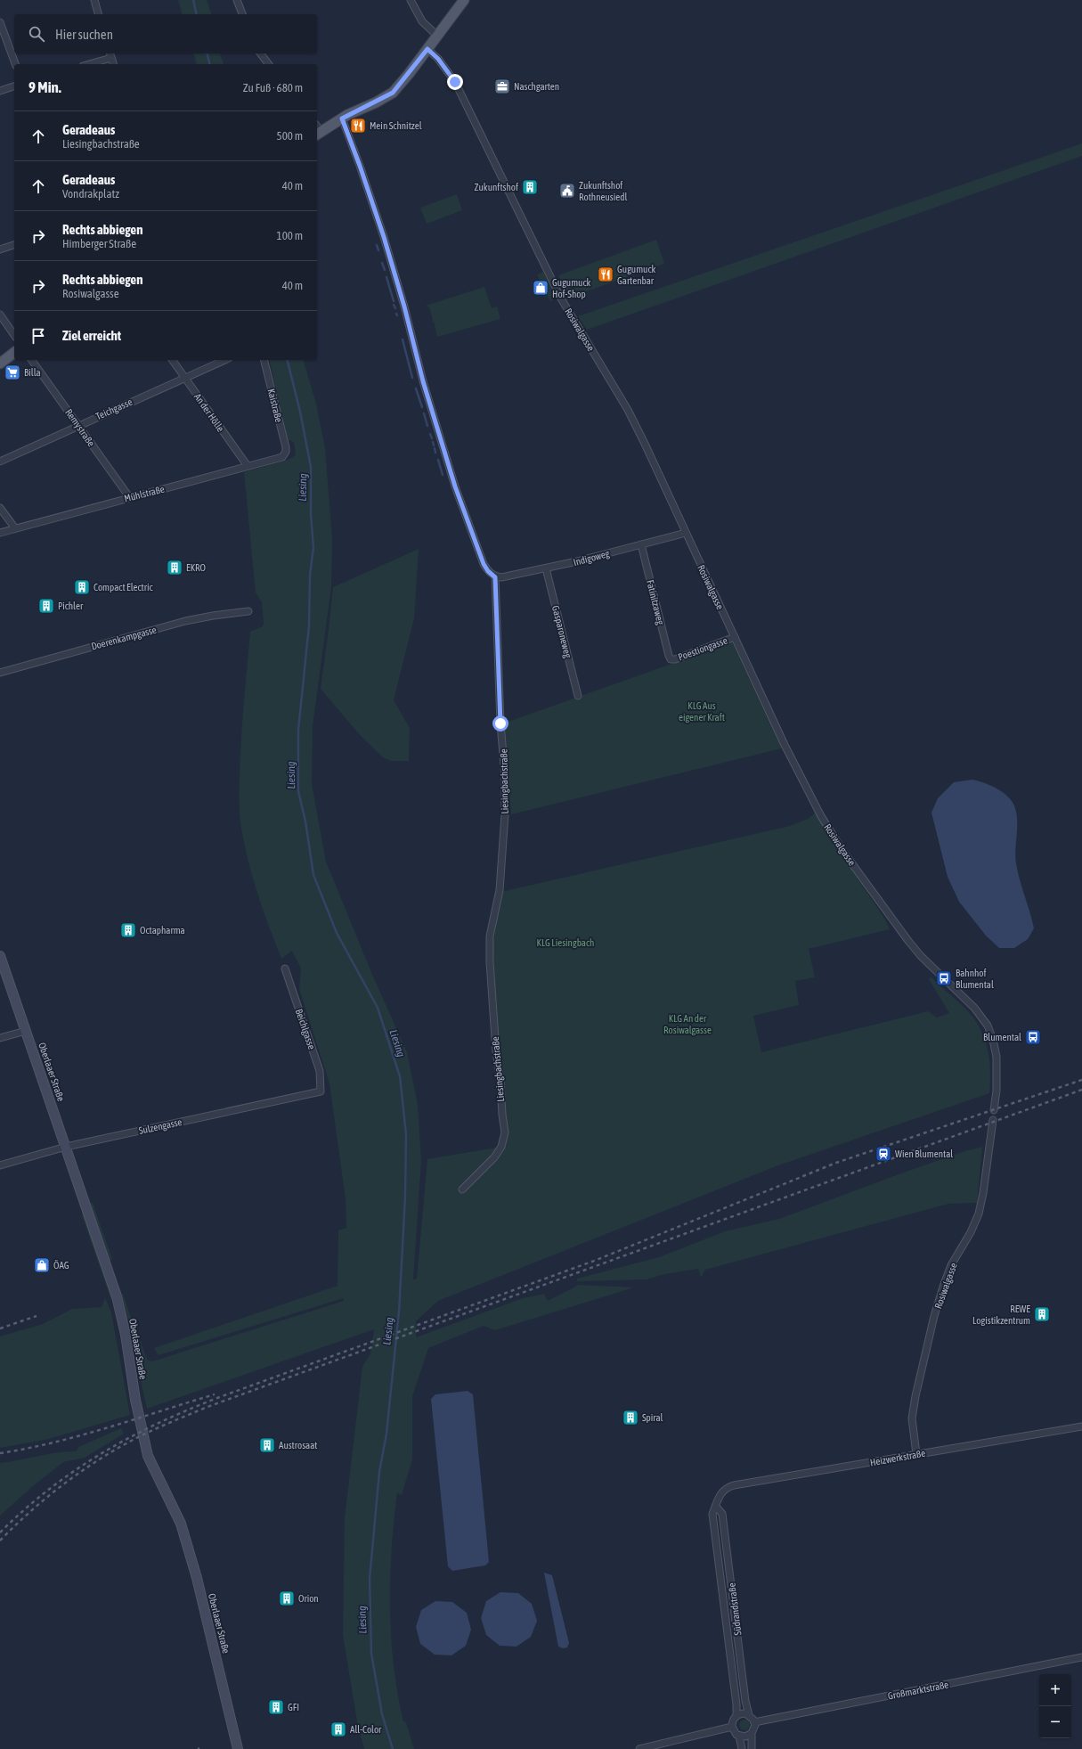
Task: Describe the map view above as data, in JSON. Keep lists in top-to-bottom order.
{
  "streets": {
    "main road": ["Oberlaaer Straße"],
    "street": [
      "Rosiwalgasse",
      "Kaistraße",
      "Teichgasse",
      "An der Hölle",
      "Remystraße",
      "Mühlstraße",
      "Indigoweg",
      "Fatinitzaweg",
      "Gasparoneweg",
      "Doerenkampgasse",
      "Poestiongasse",
      "Liesingbachstraße",
      "Beichlgasse",
      "Sulzengasse",
      "Heizwerkstraße",
      "Südrandstraße",
      "Großmarktstraße"
    ]
  },
  "crossings": [
    ["Rosiwalgasse", "Indigoweg"],
    ["Rosiwalgasse", "Poestiongasse"],
    ["Rosiwalgasse", "Heizwerkstraße"],
    ["Kaistraße", "Mühlstraße"],
    ["Teichgasse", "An der Hölle"],
    ["Teichgasse", "Remystraße"],
    ["An der Hölle", "Mühlstraße"],
    ["Remystraße", "Mühlstraße"],
    ["Indigoweg", "Fatinitzaweg"],
    ["Indigoweg", "Gasparoneweg"],
    ["Indigoweg", "Liesingbachstraße"],
    ["Fatinitzaweg", "Poestiongasse"],
    ["Beichlgasse", "Sulzengasse"],
    ["Oberlaaer Straße", "Sulzengasse"],
    ["Heizwerkstraße", "Südrandstraße"],
    ["Südrandstraße", "Großmarktstraße"]
  ],
  "water": ["Liesing"],
  "parks": ["KLG Aus eigener Kraft", "KLG Liesingbach", "KLG An der Rosiwalgasse"],
  "places": {
    "office": ["Naschgarten"],
    "restaurant": ["Mein Schnitzel", "Gugumuck Gartenbar"],
    "building": [
      "Zukunftshof",
      "EKRO",
      "Compact Electric",
      "Pichler",
      "Octapharma",
      "REWE Logistikzentrum",
      "Spiral",
      "Austrosaat",
      "Orion",
      "GFI",
      "All-Color"
    ],
    "public building": ["Zukunftshof Rothneusiedl"],
    "shop": ["Gugumuck Hof-Shop", "ÖAG"],
    "supermarket": ["Billa"],
    "bus stop": ["Bahnhof Blumental", "Blumental"],
    "station": ["Wien Blumental"]
  },
  "page": {
    "search": "Hier suchen",
    "heading": ["9 Min.", "Zu Fuß · 680 m"],
    "list": [
      ["Geradeaus", "Liesingbachstraße", "500 m"],
      ["Geradeaus", "Vondrakplatz", "40 m"],
      ["Rechts abbiegen", "Himberger Straße", "100 m"],
      ["Rechts abbiegen", "Rosiwalgasse", "40 m"],
      "Ziel erreicht"
    ],
    "map_buttons": ["+", "−"]
  }
}
